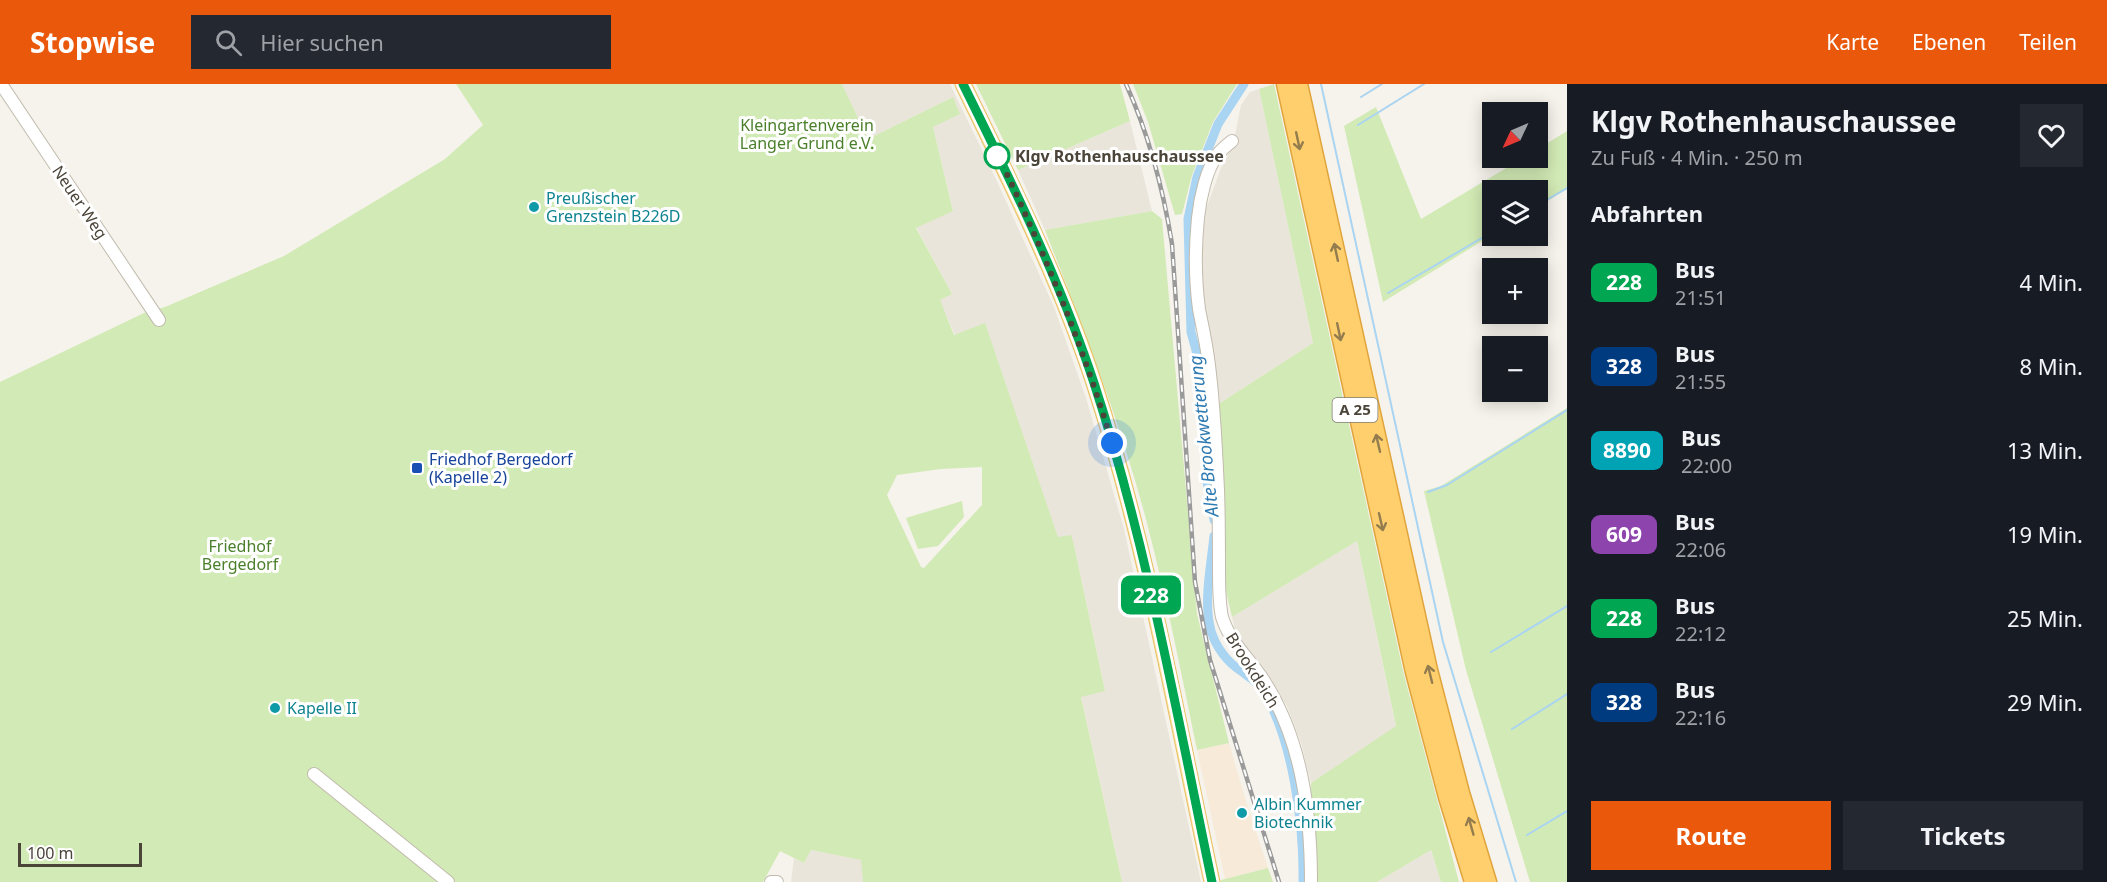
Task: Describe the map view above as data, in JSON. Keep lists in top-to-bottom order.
{
  "streets": {
    "highway": ["A 25"],
    "street": ["Neuer Weg", "Brookdeich"]
  },
  "water": ["Alte Brookwetterung"],
  "parks": ["Kleingartenverein Langer Grund e.V.", "Friedhof Bergedorf"],
  "places": {
    "other": [
      "Klgv Rothenhauschaussee",
      "Preußischer Grenzstein B226D",
      "Kapelle II",
      "Albin Kummer Biotechnik"
    ],
    "transit": ["Friedhof Bergedorf (Kapelle 2)"]
  },
  "lines": ["bus line 228"],
  "scale_bar": "100 m",
  "north": "bottom left",
  "page": {
    "header": "Stopwise",
    "search": "Hier suchen",
    "nav": ["Karte", "Ebenen", "Teilen"],
    "on_map": "228",
    "heading": [
      ["Klgv Rothenhauschaussee", "Zu Fuß · 4 Min. · 250 m"],
      "Abfahrten"
    ],
    "map_buttons": ["+", "−"],
    "list": [
      {
        "mark": "228",
        "name": "Bus",
        "note": "21:51",
        "value": "4 Min."
      },
      {
        "mark": "328",
        "name": "Bus",
        "note": "21:55",
        "value": "8 Min."
      },
      {
        "mark": "8890",
        "name": "Bus",
        "note": "22:00",
        "value": "13 Min."
      },
      {
        "mark": "609",
        "name": "Bus",
        "note": "22:06",
        "value": "19 Min."
      },
      {
        "mark": "228",
        "name": "Bus",
        "note": "22:12",
        "value": "25 Min."
      },
      {
        "mark": "328",
        "name": "Bus",
        "note": "22:16",
        "value": "29 Min."
      }
    ],
    "buttons": ["Route", "Tickets"],
    "scale": "100 m"
  }
}
